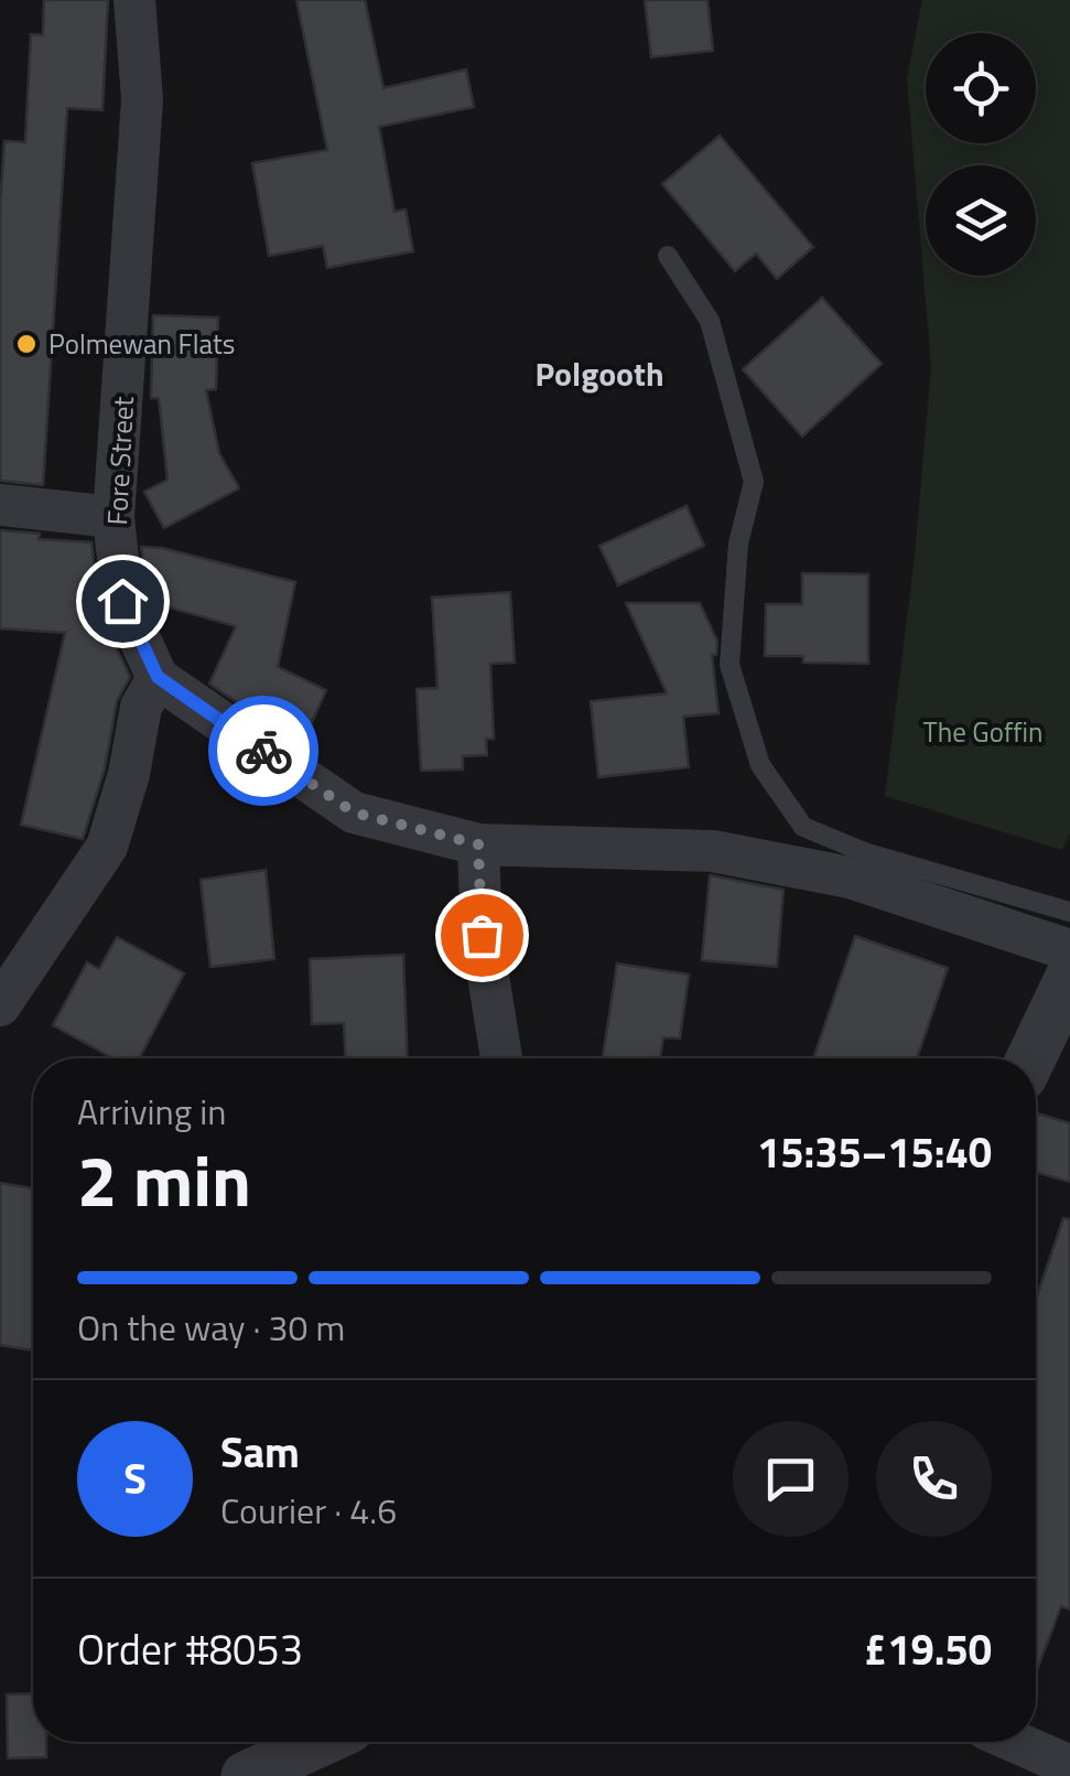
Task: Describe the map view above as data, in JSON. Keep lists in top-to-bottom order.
{
  "streets": {
    "street": ["Fore Street"]
  },
  "districts": ["Polgooth"],
  "parks": ["The Goffin"],
  "places": ["Polmewan Flats"],
  "page": {
    "heading": ["2 min", "Arriving in", "15:35–15:40"],
    "panel": [
      "Sam",
      "Courier · 4.6",
      "Order #8053",
      "£19.50"
    ],
    "bar": "On the way · 30 m",
    "round": "S"
  }
}
